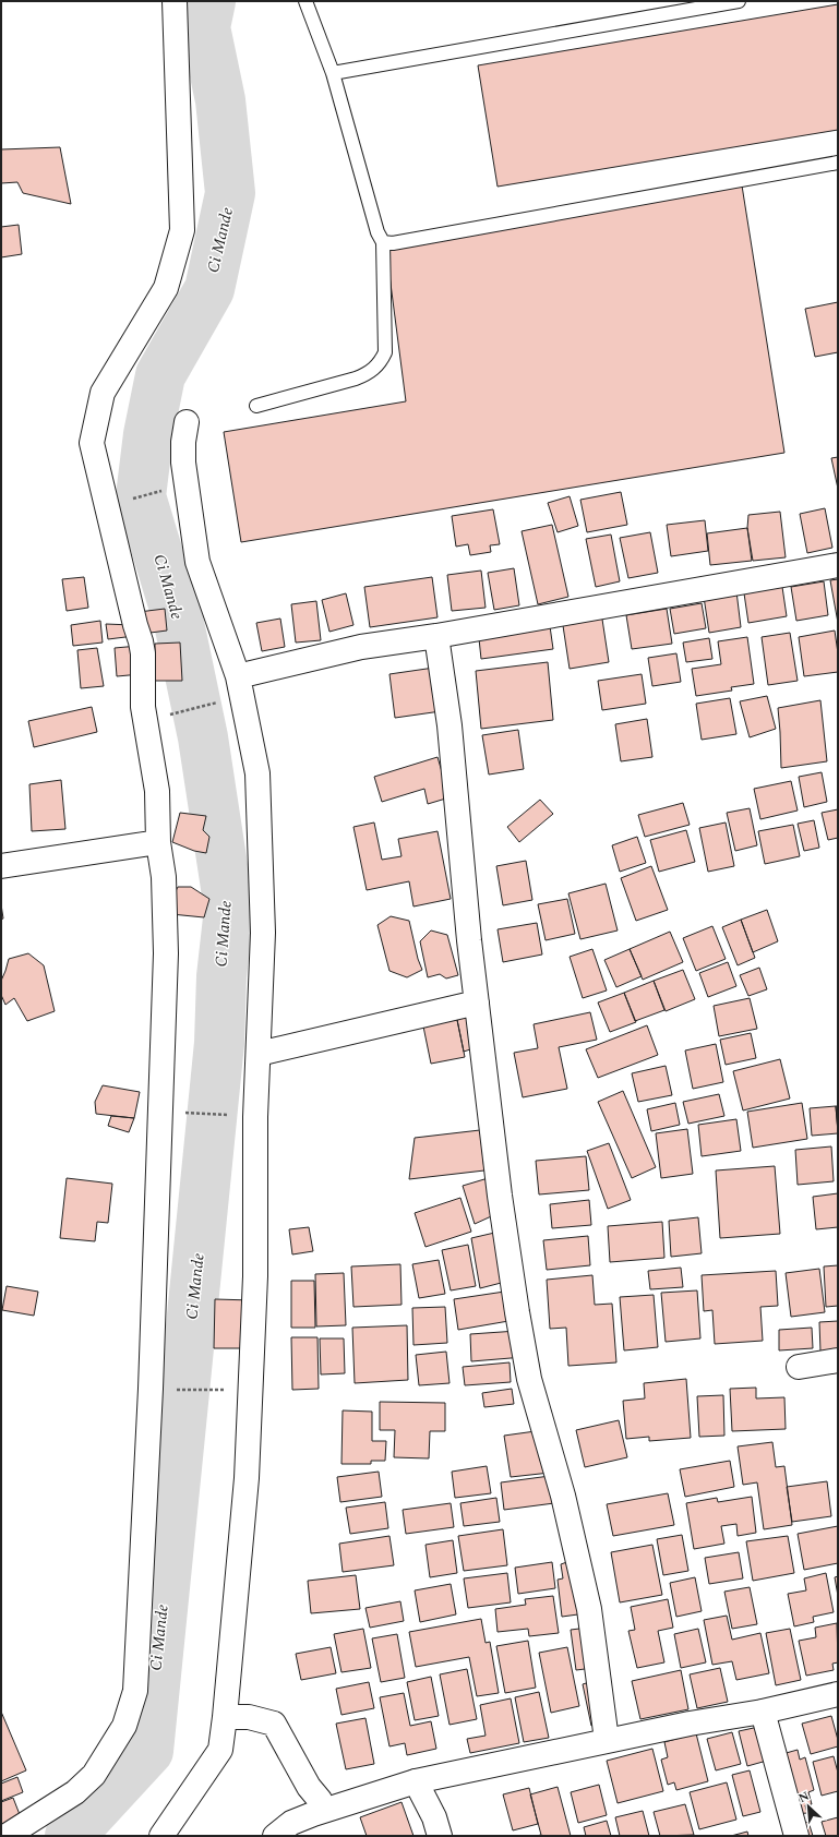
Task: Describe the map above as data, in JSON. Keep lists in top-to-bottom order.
{
  "water": ["Ci Mande"],
  "north": "top left"
}
